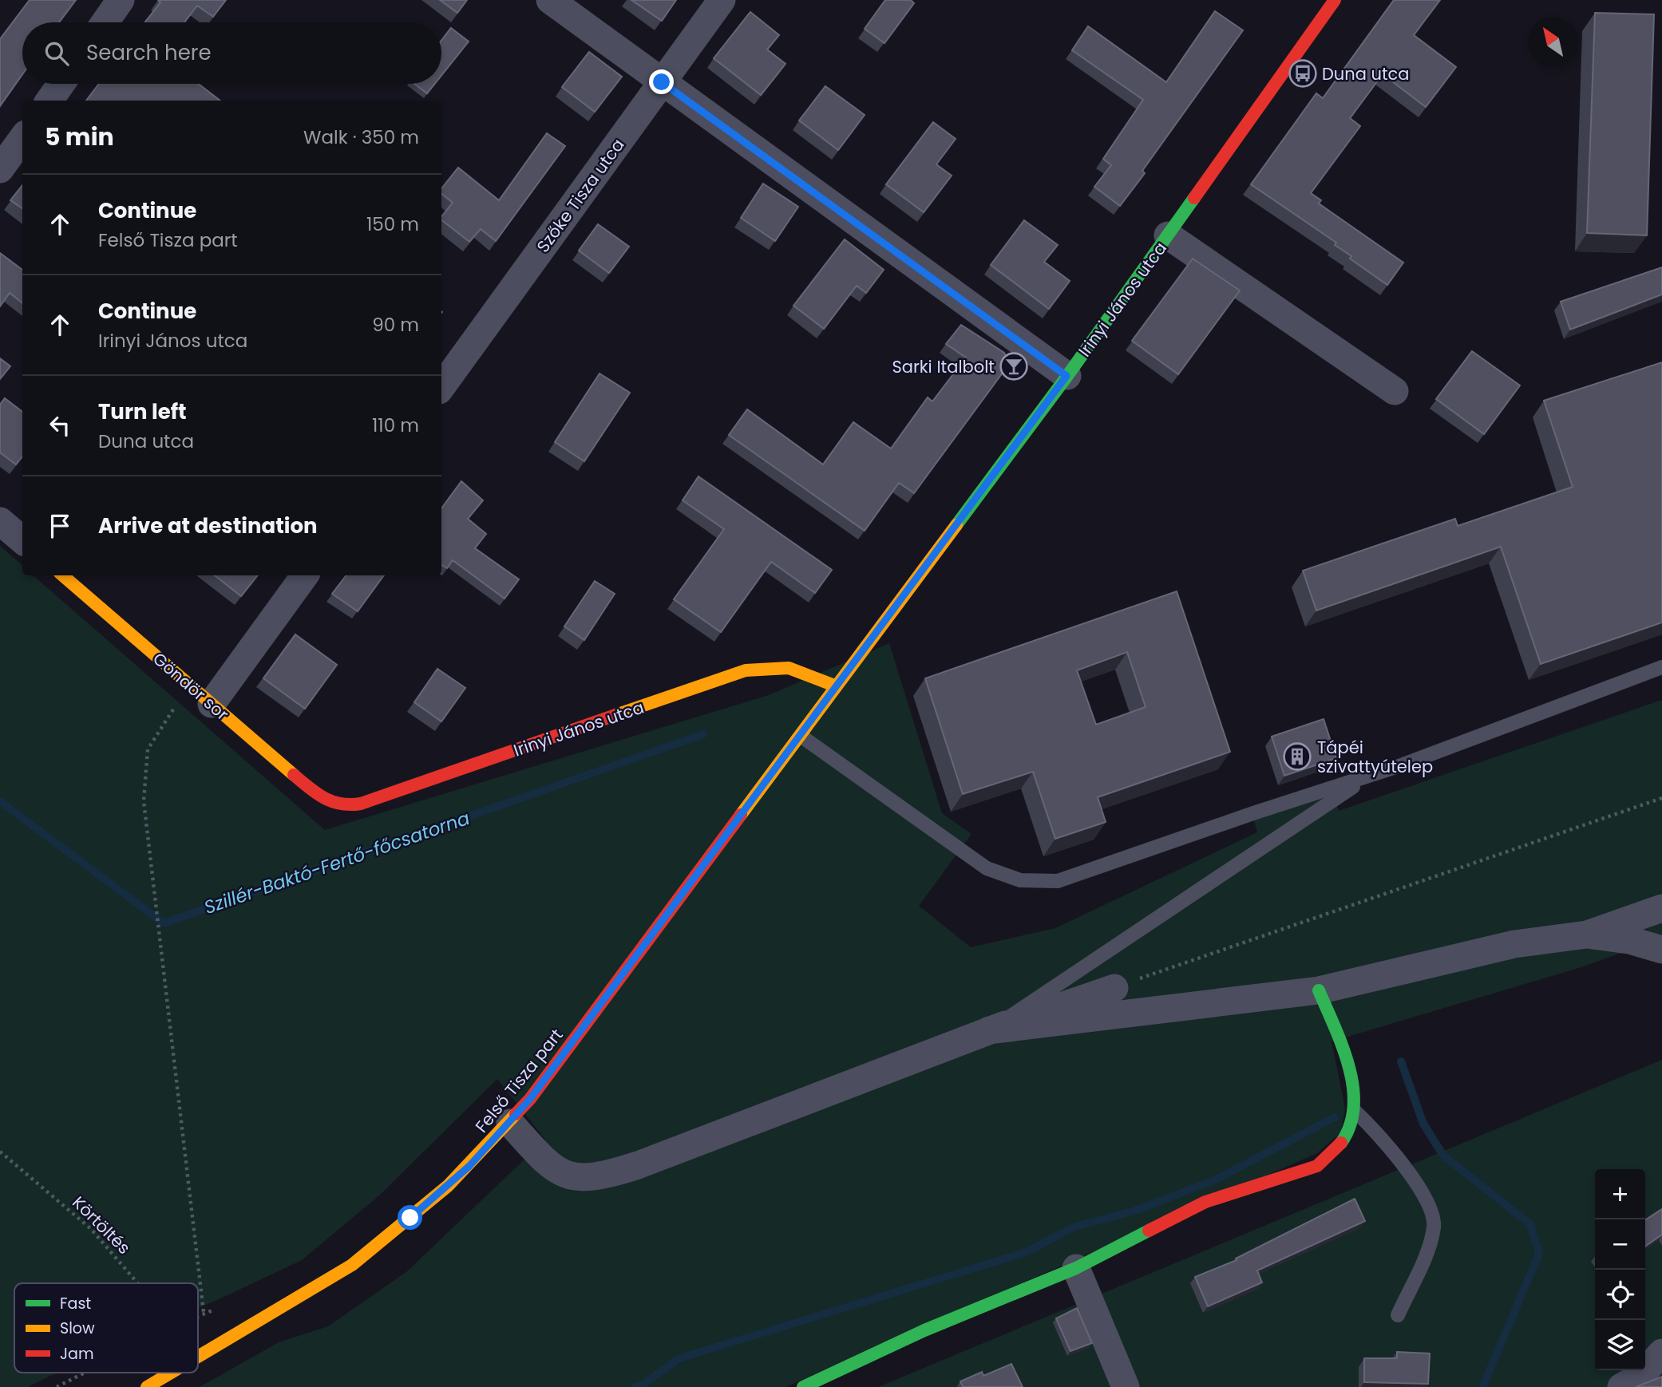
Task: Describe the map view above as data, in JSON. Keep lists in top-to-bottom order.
{
  "streets": {
    "main road": ["Irinyi János utca", "Göndör sor", "Felső Tisza part"],
    "street": ["Szőke Tisza utca"],
    "path": ["Körtöltés"]
  },
  "crossings": [
    ["Irinyi János utca", "Göndör sor"],
    ["Irinyi János utca", "Felső Tisza part"]
  ],
  "water": ["Szillér-Baktó-Fertő-főcsatorna"],
  "places": {
    "bus stop": ["Duna utca"],
    "bar": ["Sarki Italbolt"],
    "building": ["Tápéi szivattyútelep"]
  },
  "legend": ["Fast", "Slow", "Jam"],
  "north": "top left",
  "page": {
    "search": "Search here",
    "heading": ["5 min", "Walk · 350 m"],
    "list": [
      ["Continue", "Felső Tisza part", "150 m"],
      ["Continue", "Irinyi János utca", "90 m"],
      ["Turn left", "Duna utca", "110 m"],
      "Arrive at destination"
    ],
    "map_buttons": ["+", "−"]
  }
}
